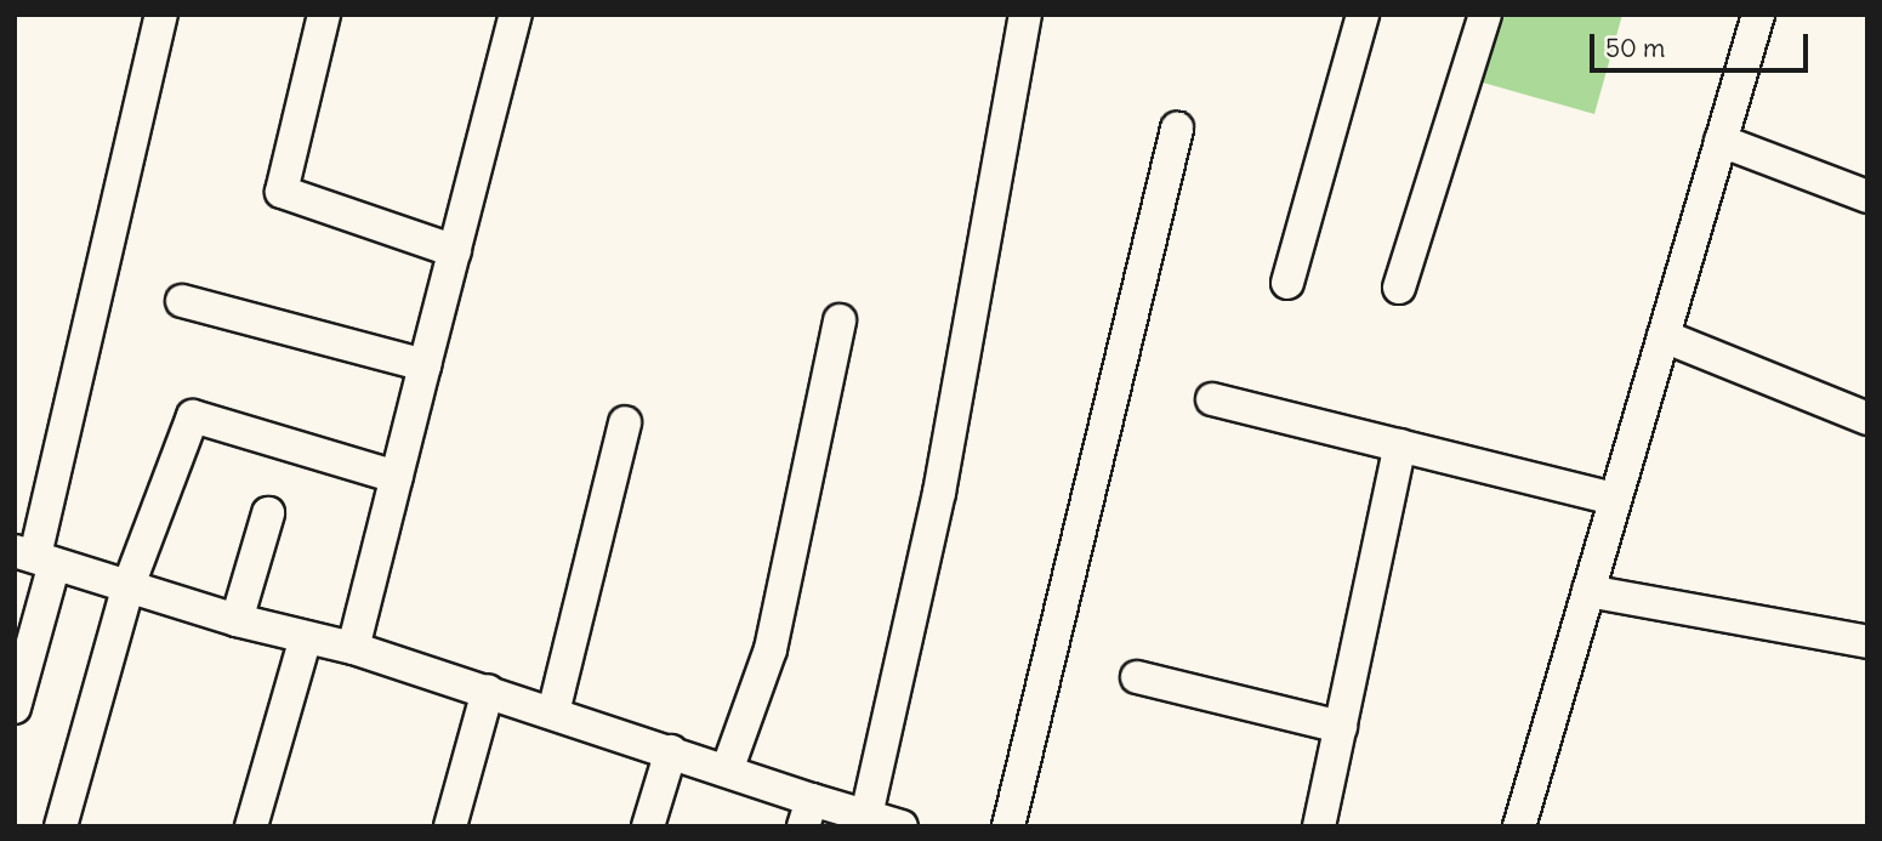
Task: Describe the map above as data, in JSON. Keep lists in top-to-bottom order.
{
  "scale_bar": "50 m"
}
